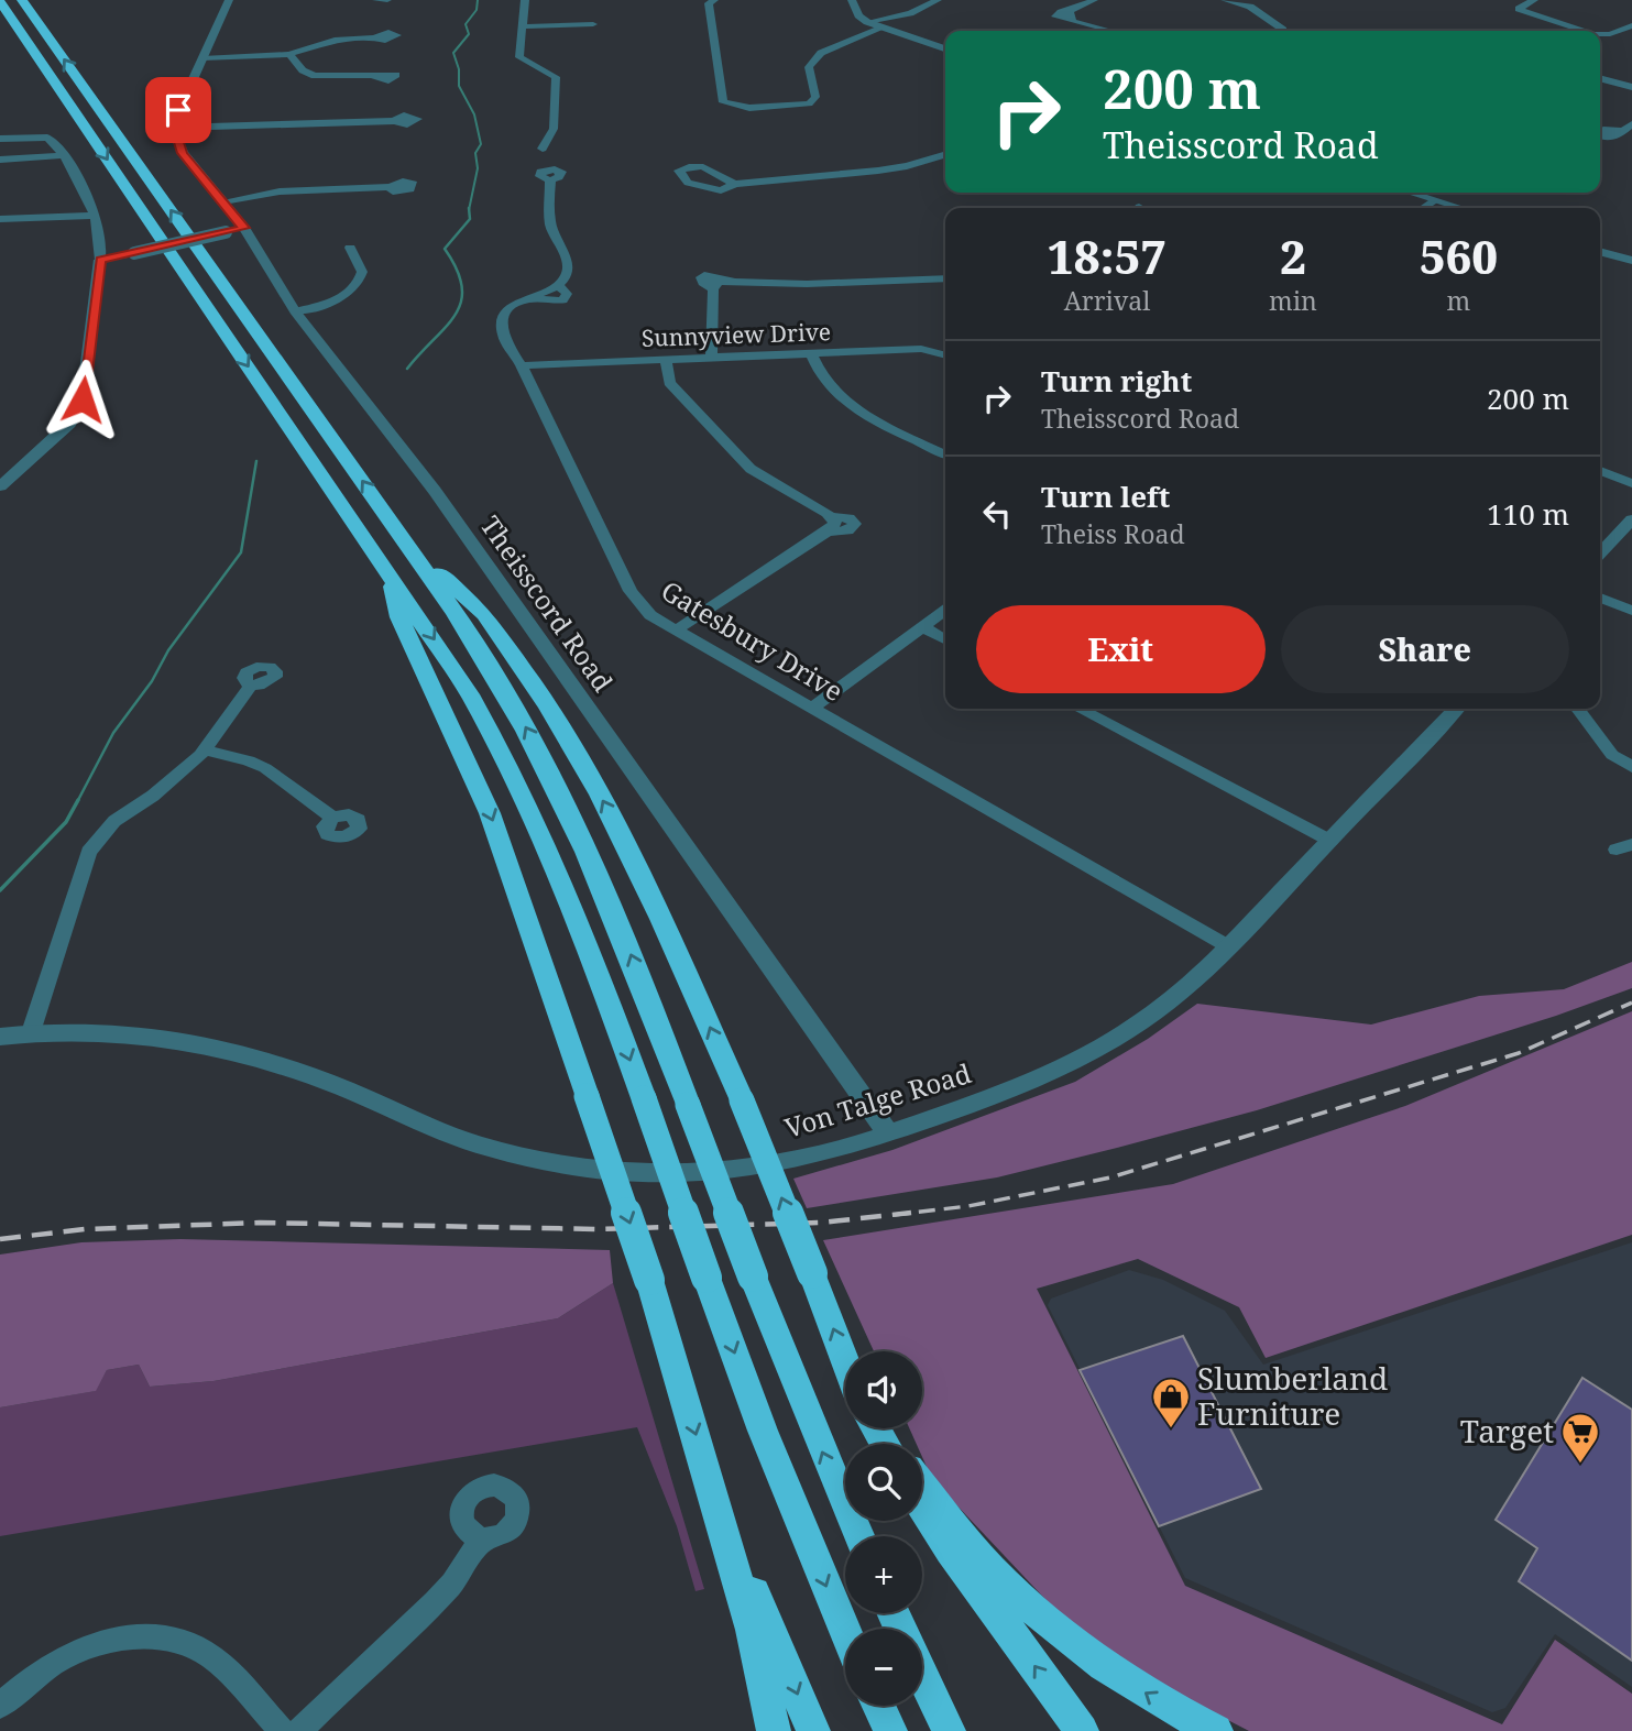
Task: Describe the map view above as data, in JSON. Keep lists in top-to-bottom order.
{
  "streets": {
    "street": [
      "Sunnyview Drive",
      "Theisscord Road",
      "Gatesbury Drive",
      "Von Talge Road"
    ]
  },
  "crossings": [
    ["Sunnyview Drive", "Gatesbury Drive"],
    ["Theisscord Road", "Von Talge Road"],
    ["Gatesbury Drive", "Von Talge Road"]
  ],
  "places": {
    "shop": ["Slumberland Furniture"],
    "supermarket": ["Target"]
  },
  "page": {
    "turn": ["200 m", "Theisscord Road"],
    "eta": [
      "18:57",
      "Arrival",
      "2",
      "min",
      "560",
      "m"
    ],
    "list": [
      {
        "name": "Turn right",
        "note": "Theisscord Road",
        "value": "200 m"
      },
      {
        "name": "Turn left",
        "note": "Theiss Road",
        "value": "110 m"
      }
    ],
    "buttons": ["Exit", "Share"],
    "map_buttons": ["+", "−"]
  }
}
